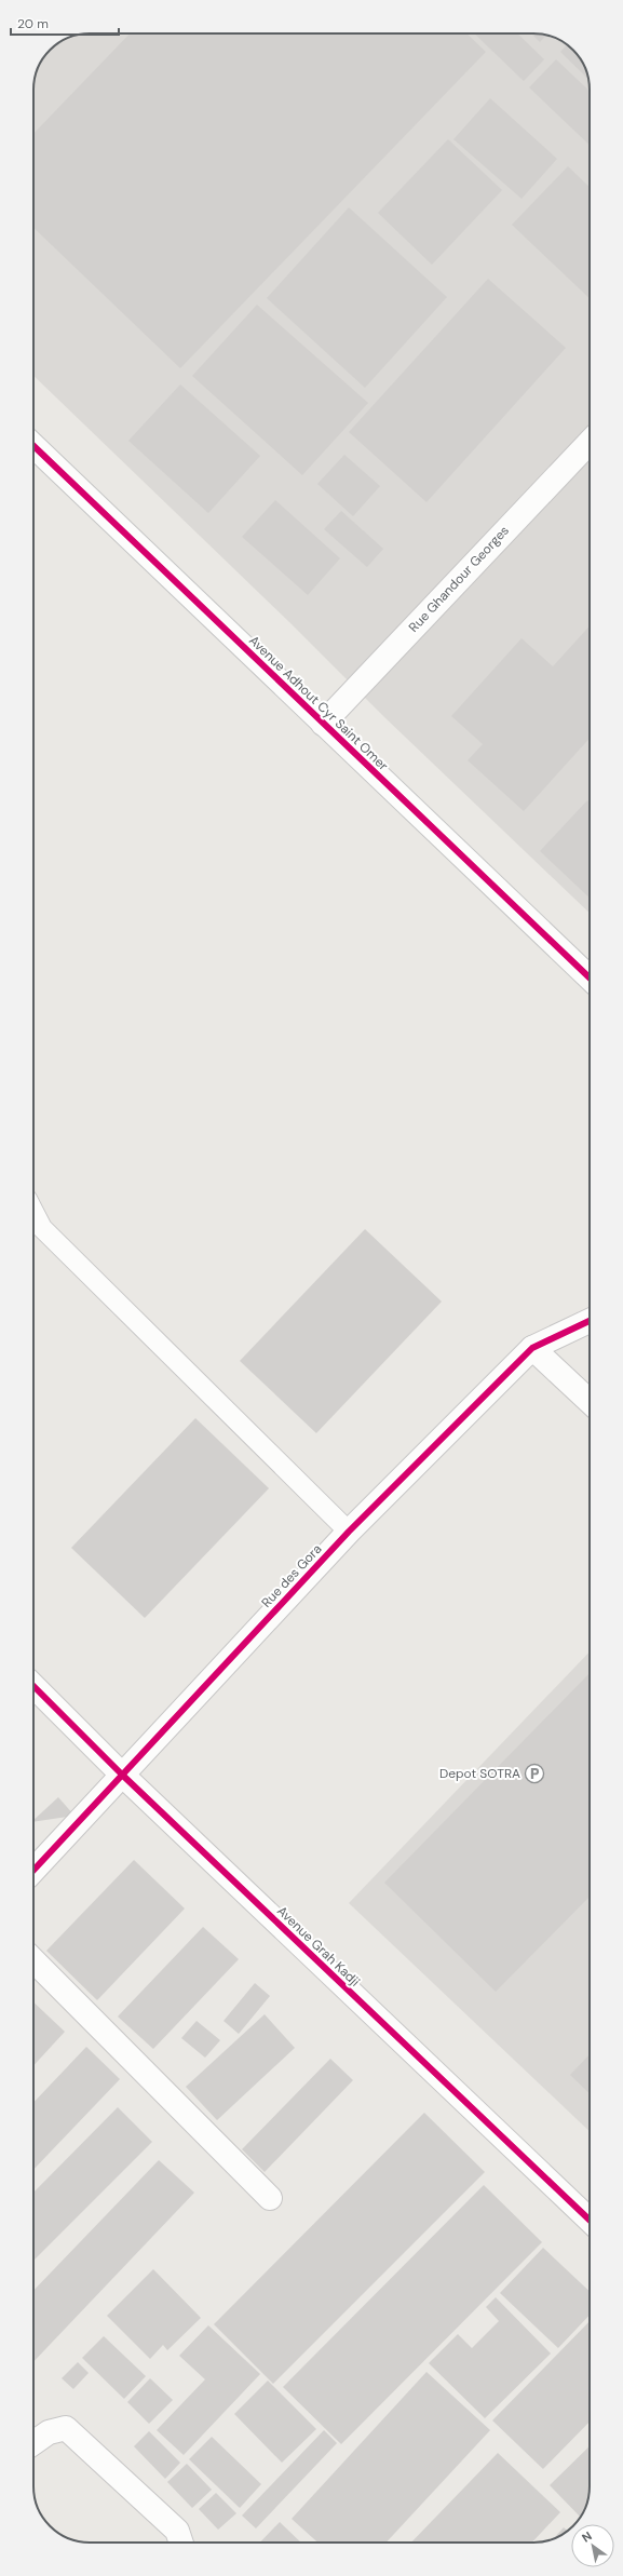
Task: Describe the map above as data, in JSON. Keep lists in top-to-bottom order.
{
  "streets": {
    "street": [
      "Rue Ghandour Georges",
      "Avenue Adhout Cyr Saint Omer",
      "Rue des Gora",
      "Avenue Grah Kadji"
    ]
  },
  "crossings": [
    ["Rue Ghandour Georges", "Avenue Adhout Cyr Saint Omer"],
    ["Rue des Gora", "Avenue Grah Kadji"]
  ],
  "places": {
    "parking": ["Depot SOTRA"]
  },
  "scale_bar": "20 m",
  "north": "top left"
}
